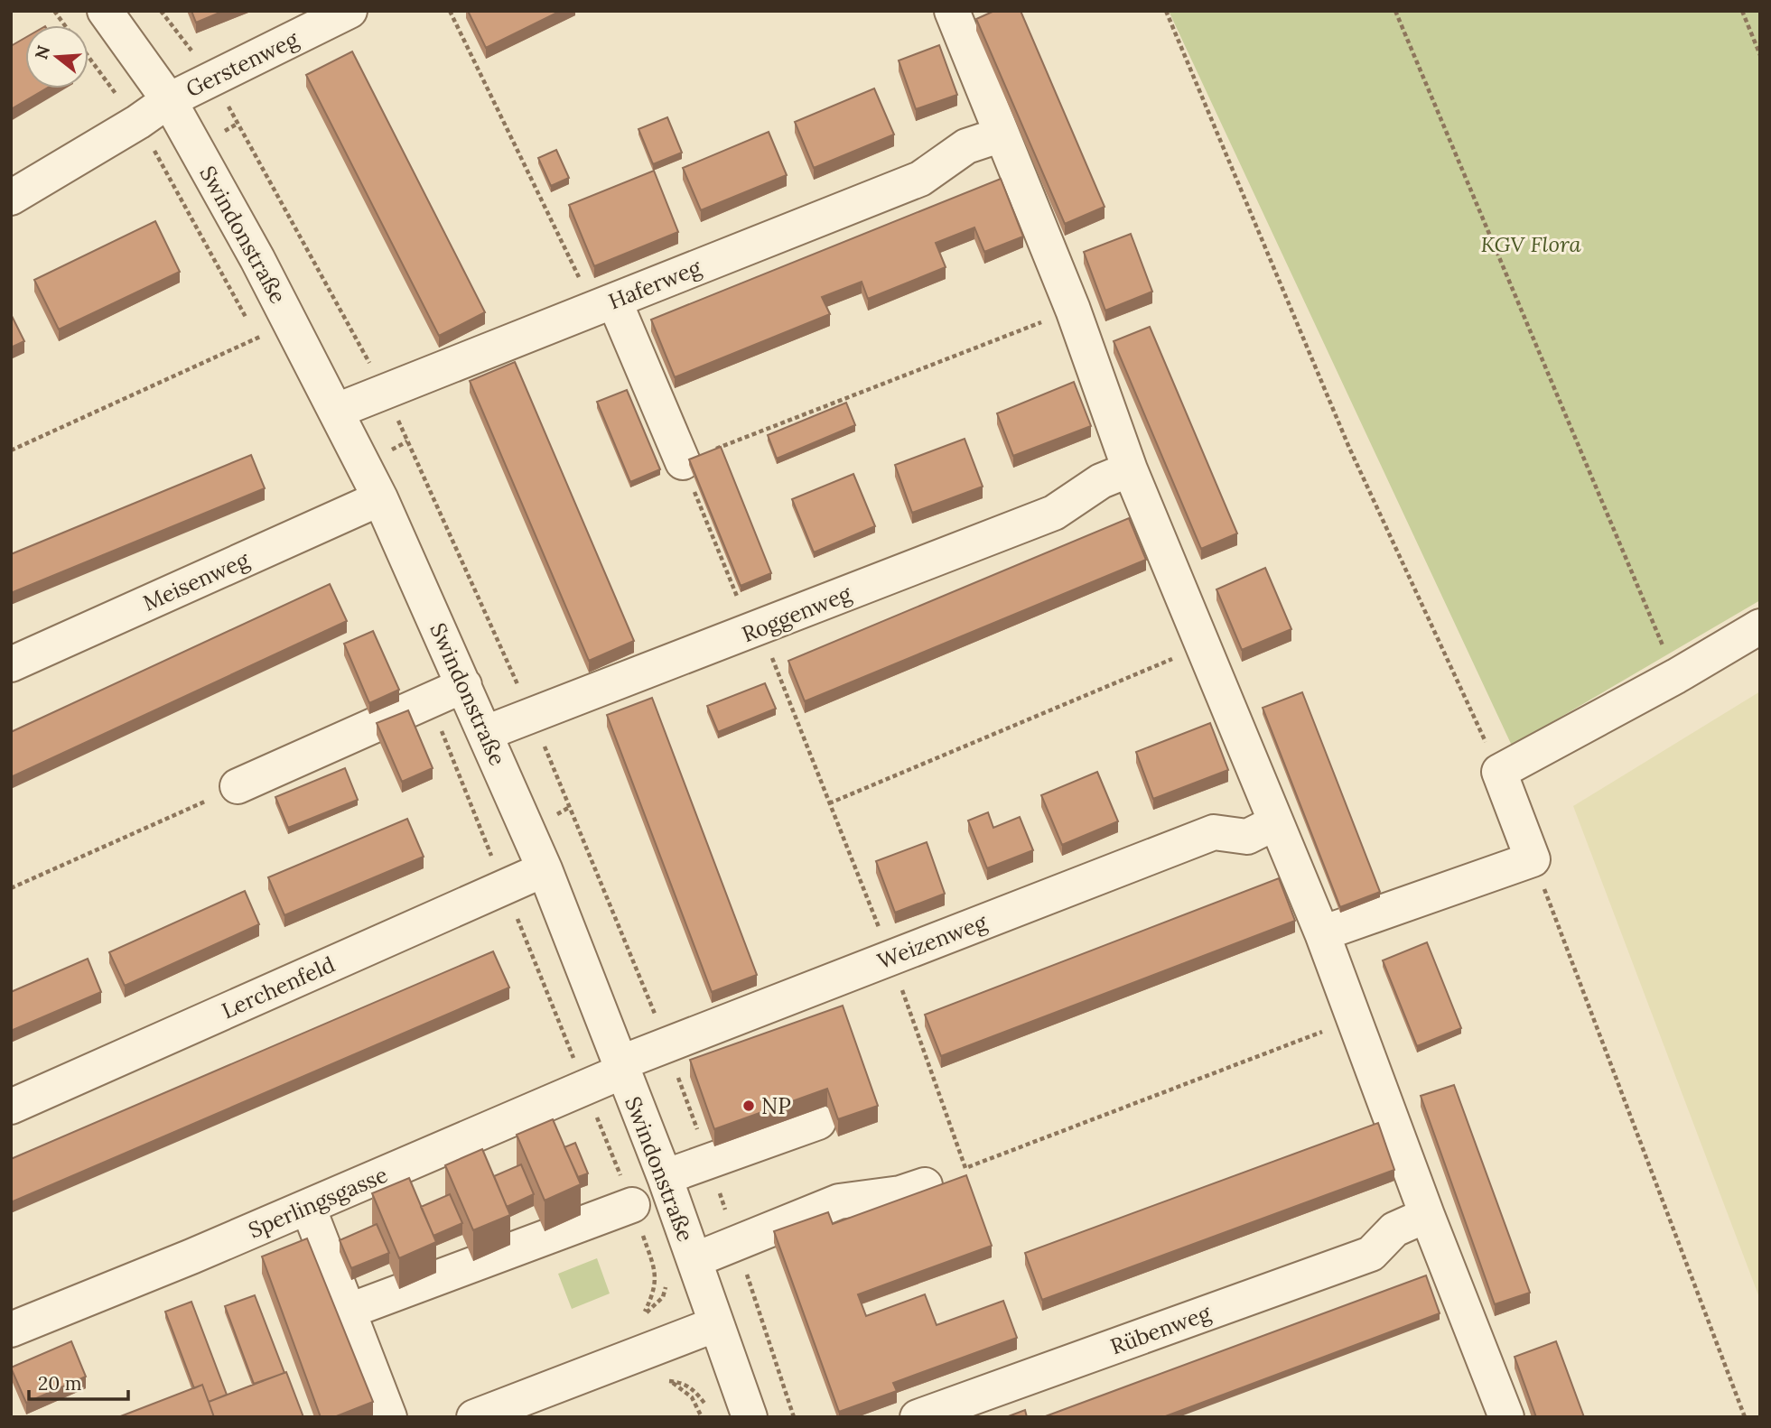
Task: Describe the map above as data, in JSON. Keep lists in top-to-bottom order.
{
  "streets": {
    "street": [
      "Gerstenweg",
      "Swindonstraße",
      "Haferweg",
      "Meisenweg",
      "Roggenweg",
      "Weizenweg",
      "Lerchenfeld",
      "Sperlingsgasse",
      "Rübenweg"
    ]
  },
  "crossings": [
    ["Gerstenweg", "Swindonstraße"],
    ["Swindonstraße", "Haferweg"],
    ["Swindonstraße", "Meisenweg"],
    ["Swindonstraße", "Roggenweg"],
    ["Swindonstraße", "Weizenweg"],
    ["Swindonstraße", "Lerchenfeld"],
    ["Swindonstraße", "Sperlingsgasse"],
    ["Weizenweg", "Sperlingsgasse"]
  ],
  "parks": ["KGV Flora"],
  "places": ["NP"],
  "scale_bar": "20 m",
  "north": "left"
}
